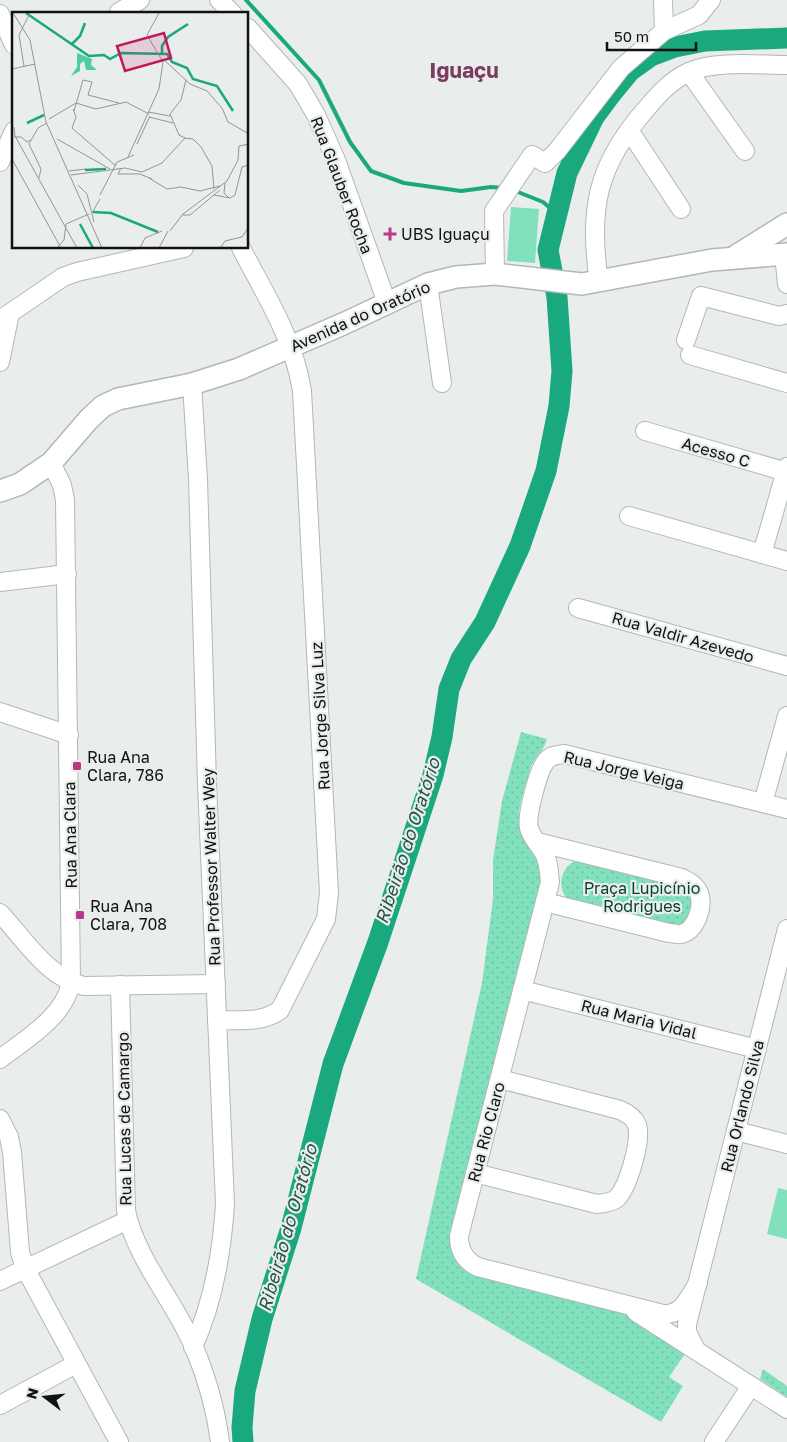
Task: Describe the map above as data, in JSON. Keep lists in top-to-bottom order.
{
  "streets": {
    "main road": ["Avenida do Oratório"],
    "street": [
      "Rua Glauber Rocha",
      "Acesso C",
      "Rua Valdir Azevedo",
      "Rua Jorge Silva Luz",
      "Rua Jorge Veiga",
      "Rua Ana Clara",
      "Rua Professor Walter Wey",
      "Rua Maria Vidal",
      "Rua Orlando Silva",
      "Rua Lucas de Camargo",
      "Rua Rio Claro"
    ]
  },
  "crossings": [
    ["Rua Glauber Rocha", "Avenida do Oratório"],
    ["Avenida do Oratório", "Rua Jorge Silva Luz"],
    ["Avenida do Oratório", "Rua Ana Clara"],
    ["Avenida do Oratório", "Rua Professor Walter Wey"],
    ["Rua Jorge Silva Luz", "Rua Professor Walter Wey"],
    ["Rua Jorge Veiga", "Rua Rio Claro"],
    ["Rua Professor Walter Wey", "Rua Lucas de Camargo"],
    ["Rua Maria Vidal", "Rua Orlando Silva"],
    ["Rua Maria Vidal", "Rua Rio Claro"],
    ["Rua Orlando Silva", "Rua Rio Claro"]
  ],
  "districts": ["Iguaçu"],
  "water": ["Ribeirão do Oratório"],
  "parks": ["Praça Lupicínio Rodrigues"],
  "places": {
    "health": ["UBS Iguaçu"],
    "transit": ["Rua Ana Clara, 786", "Rua Ana Clara, 708"]
  },
  "scale_bar": "50 m",
  "north": "left"
}
